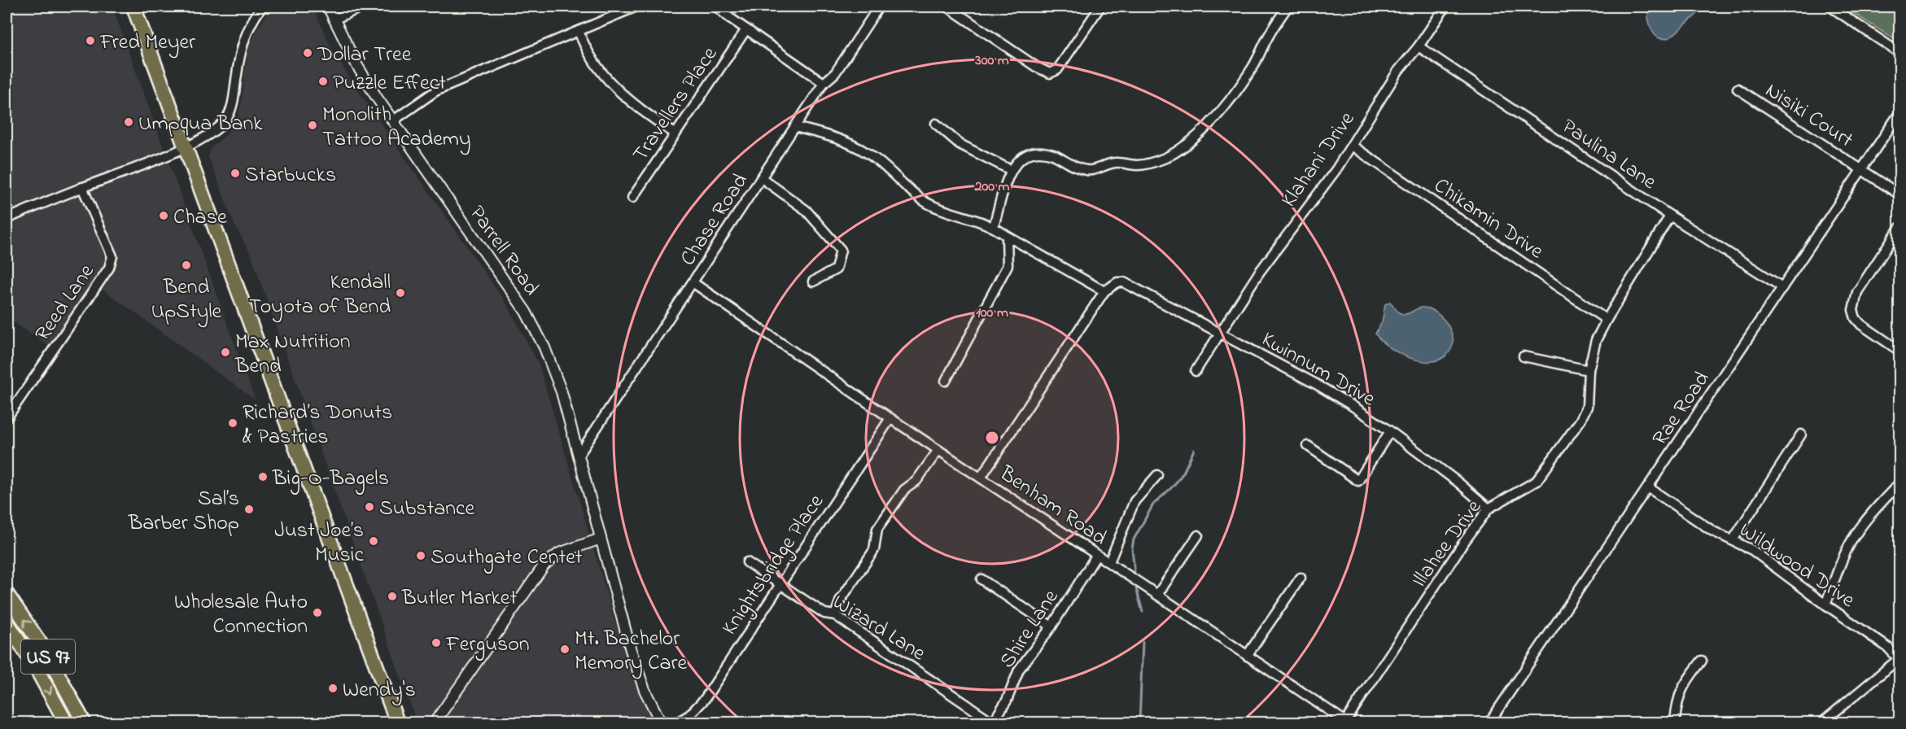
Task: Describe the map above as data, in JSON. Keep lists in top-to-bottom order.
{
  "streets": {
    "main road": ["US 97"],
    "street": [
      "Travellers Place",
      "Nisiki Court",
      "Paulina Lane",
      "Klahani Drive",
      "Chikamin Drive",
      "Chase Road",
      "Parrell Road",
      "Reed Lane",
      "Kwinnum Drive",
      "Rae Road",
      "Benham Road",
      "Illahee Drive",
      "Knightsbridge Place",
      "Wildwood Drive",
      "Wizard Lane",
      "Shire Lane"
    ]
  },
  "crossings": [
    ["Nisiki Court", "Rae Road"],
    ["Paulina Lane", "Klahani Drive"],
    ["Paulina Lane", "Rae Road"],
    ["Paulina Lane", "Illahee Drive"],
    ["Klahani Drive", "Chikamin Drive"],
    ["Klahani Drive", "Kwinnum Drive"],
    ["Chikamin Drive", "Illahee Drive"],
    ["Chase Road", "Parrell Road"],
    ["Chase Road", "Benham Road"],
    ["Kwinnum Drive", "Illahee Drive"],
    ["Rae Road", "Wildwood Drive"],
    ["Benham Road", "Illahee Drive"],
    ["Benham Road", "Knightsbridge Place"],
    ["Benham Road", "Shire Lane"],
    ["Knightsbridge Place", "Wizard Lane"],
    ["Wizard Lane", "Shire Lane"]
  ],
  "places": [
    "Fred Meyer",
    "Dollar Tree",
    "Puzzle Effect",
    "Umpqua Bank",
    "Monolith Tattoo Academy",
    "Starbucks",
    "Chase",
    "Bend UpStyle",
    "Kendall Toyota of Bend",
    "Max Nutrition Bend",
    "Richard’s Donuts & Pastries",
    "Big-O-Bagels",
    "Substance",
    "Sal’s Barber Shop",
    "Just Joe’s Music",
    "Southgate Centet",
    "Butler Market",
    "Wholesale Auto Connection",
    "Ferguson",
    "Mt. Bachelor Memory Care",
    "Wendy's"
  ],
  "rings": ["300 m", "200 m", "100 m"]
}
